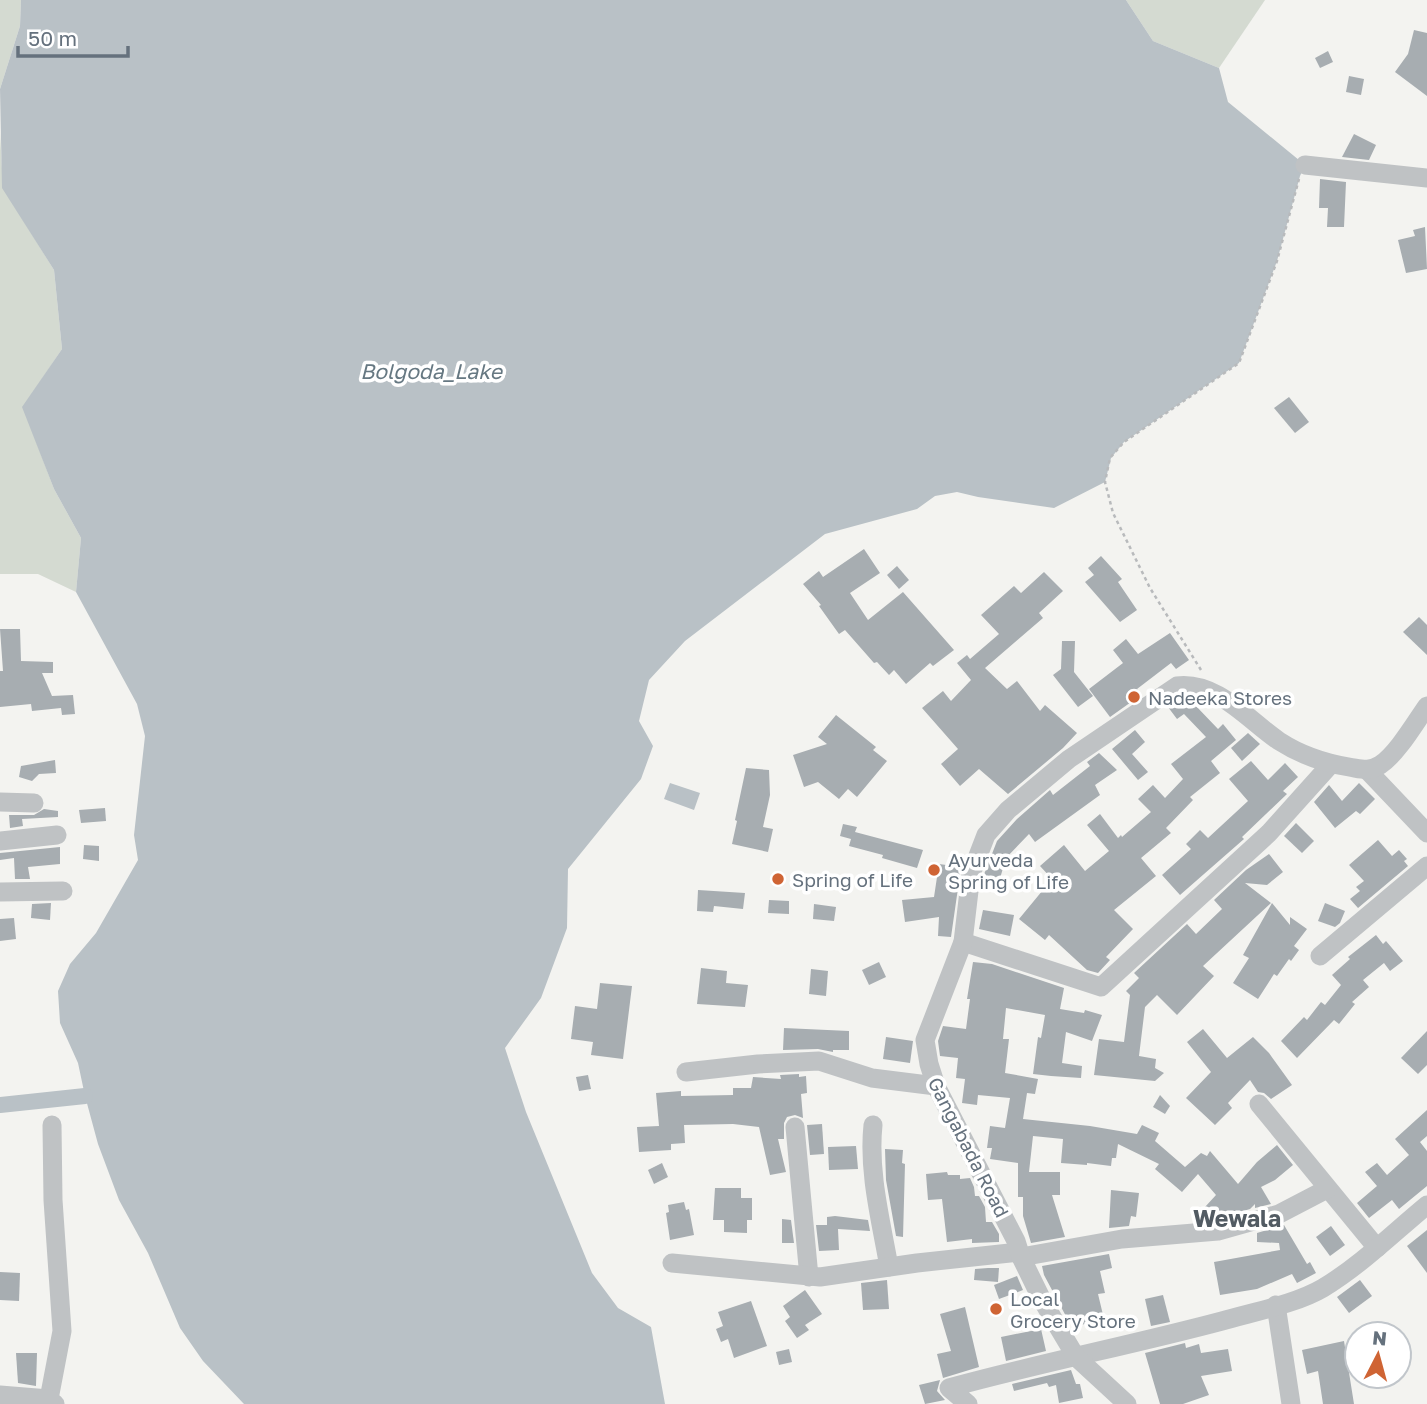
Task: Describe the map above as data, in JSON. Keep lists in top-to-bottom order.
{
  "streets": {
    "street": ["Gangabada Road"]
  },
  "districts": ["Wewala"],
  "water": ["Bolgoda_Lake"],
  "places": [
    "Nadeeka Stores",
    "Ayurveda Spring of Life",
    "Spring of Life",
    "Local Grocery Store"
  ],
  "scale_bar": "50 m",
  "north": "top"
}
